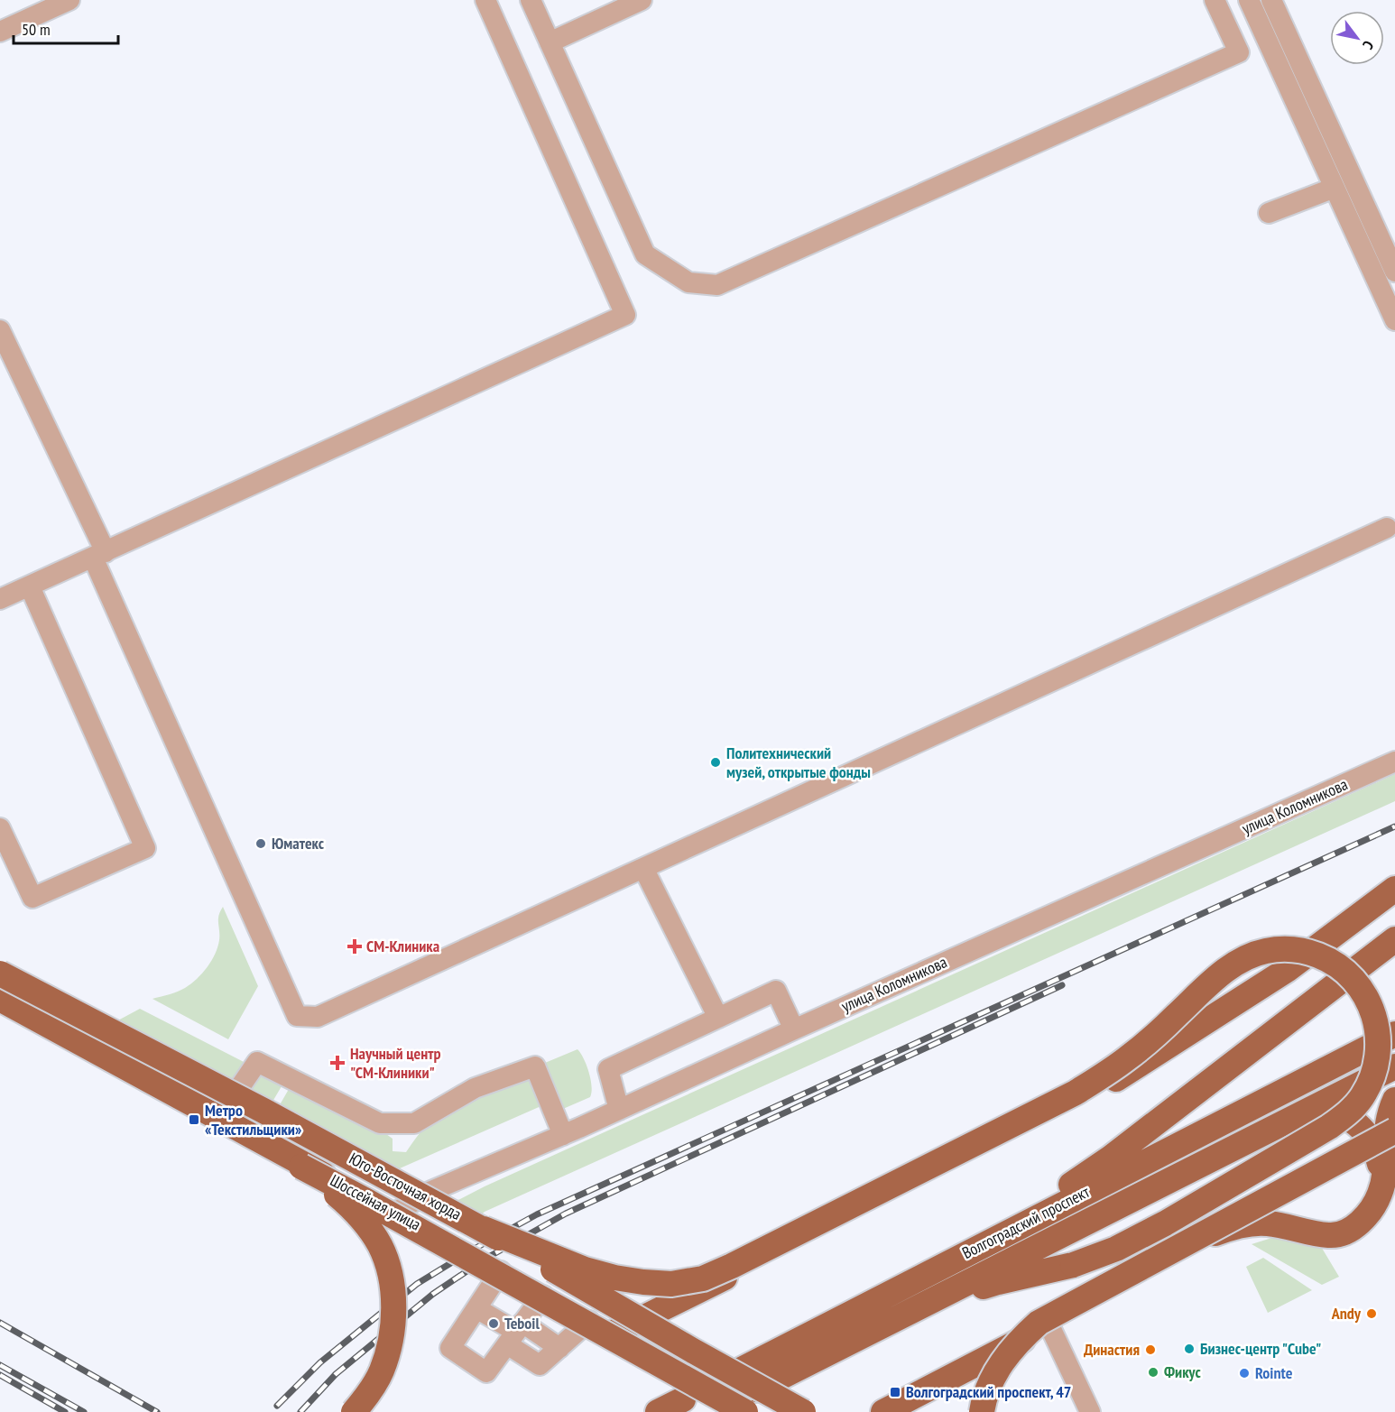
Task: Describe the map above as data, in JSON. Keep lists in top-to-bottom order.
{
  "streets": {
    "main road": ["Юго-Восточная хорда", "Шоссейная улица", "Волгоградский проспект"],
    "street": ["улица Коломникова"]
  },
  "crossings": [
    ["улица Коломникова", "Шоссейная улица"],
    ["Юго-Восточная хорда", "Шоссейная улица"],
    ["Юго-Восточная хорда", "Волгоградский проспект"],
    ["Шоссейная улица", "Волгоградский проспект"]
  ],
  "places": {
    "other": [
      "Политехнический музей, открытые фонды",
      "Юматекс",
      "Andy",
      "Teboil",
      "Бизнес-центр \"Cube\"",
      "Династия",
      "Фикус",
      "Rointe"
    ],
    "health": ["СМ-Клиника", "Научный центр \"СМ-Клиники\""],
    "transit": ["Метро «Текстильщики»", "Волгоградский проспект, 47"]
  },
  "scale_bar": "50 m",
  "north": "bottom right"
}
